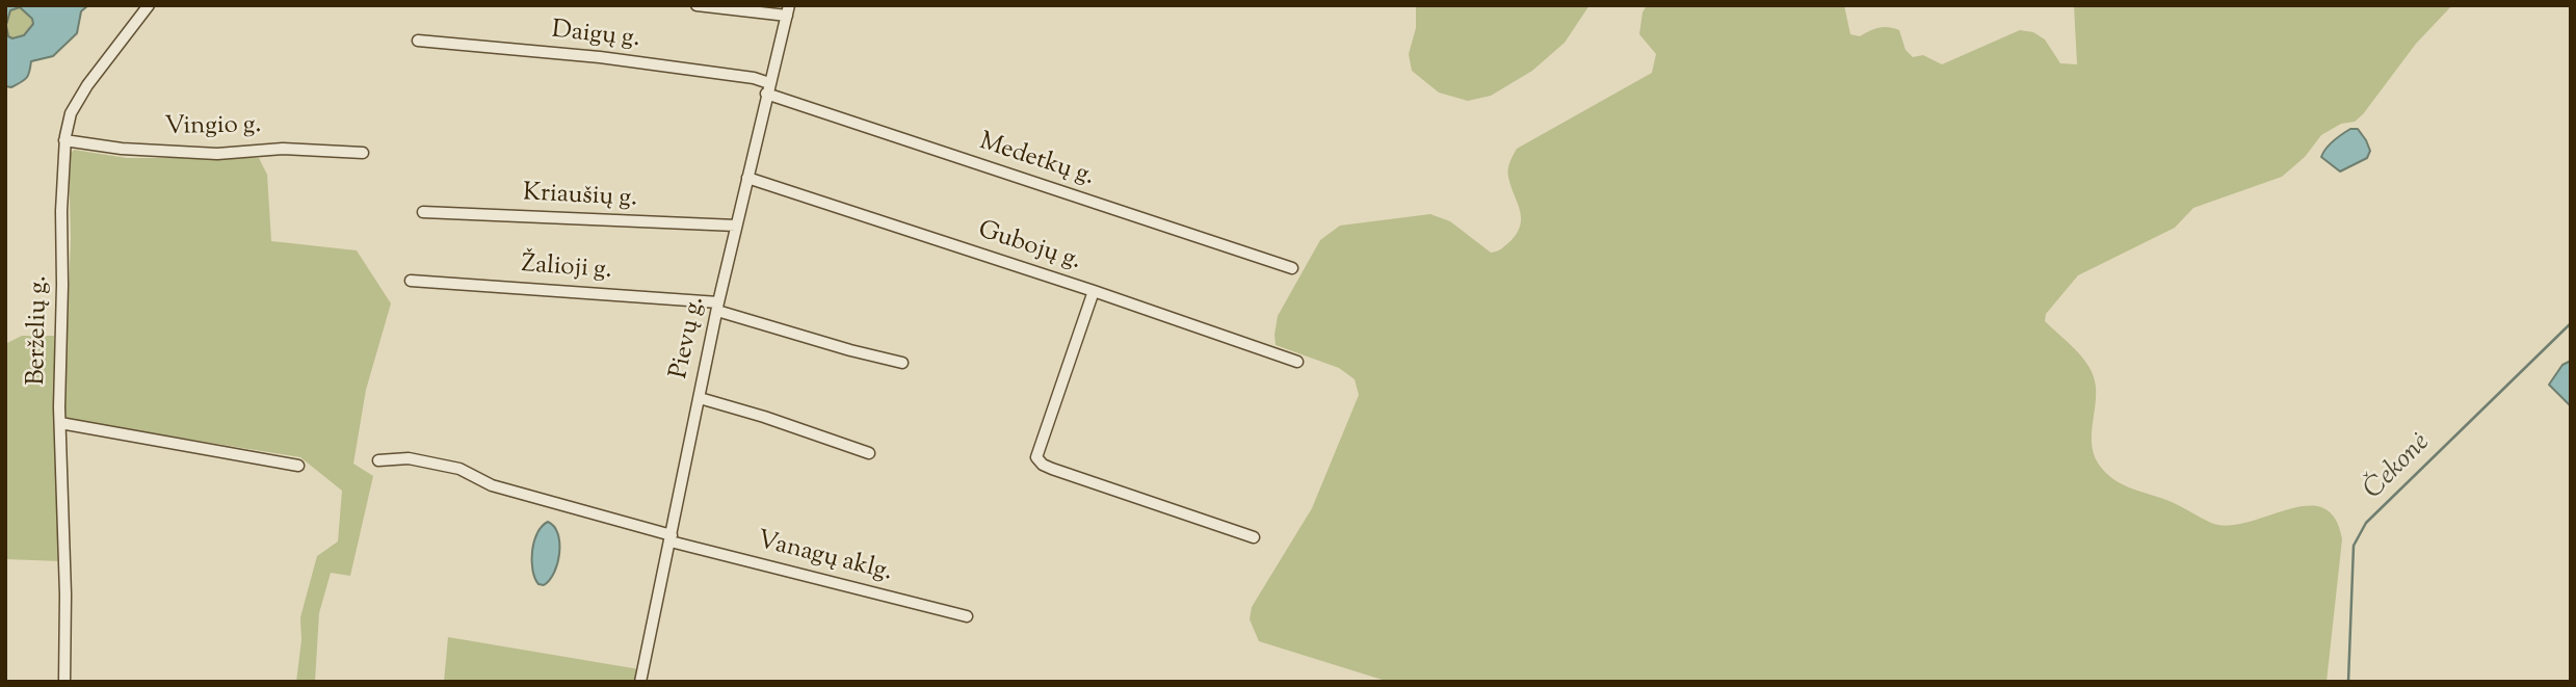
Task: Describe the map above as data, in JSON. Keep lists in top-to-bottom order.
{
  "streets": {
    "street": [
      "Daigų g.",
      "Vingio g.",
      "Medetkų g.",
      "Kriaušių g.",
      "Gubojų g.",
      "Žalioji g.",
      "Berželių g.",
      "Pievų g.",
      "Vanagų aklg."
    ]
  },
  "crossings": [
    ["Daigų g.", "Medetkų g."],
    ["Daigų g.", "Pievų g."],
    ["Vingio g.", "Berželių g."],
    ["Medetkų g.", "Pievų g."],
    ["Kriaušių g.", "Pievų g."],
    ["Gubojų g.", "Pievų g."],
    ["Žalioji g.", "Pievų g."],
    ["Pievų g.", "Vanagų aklg."]
  ],
  "water": ["Čekonė"]
}
